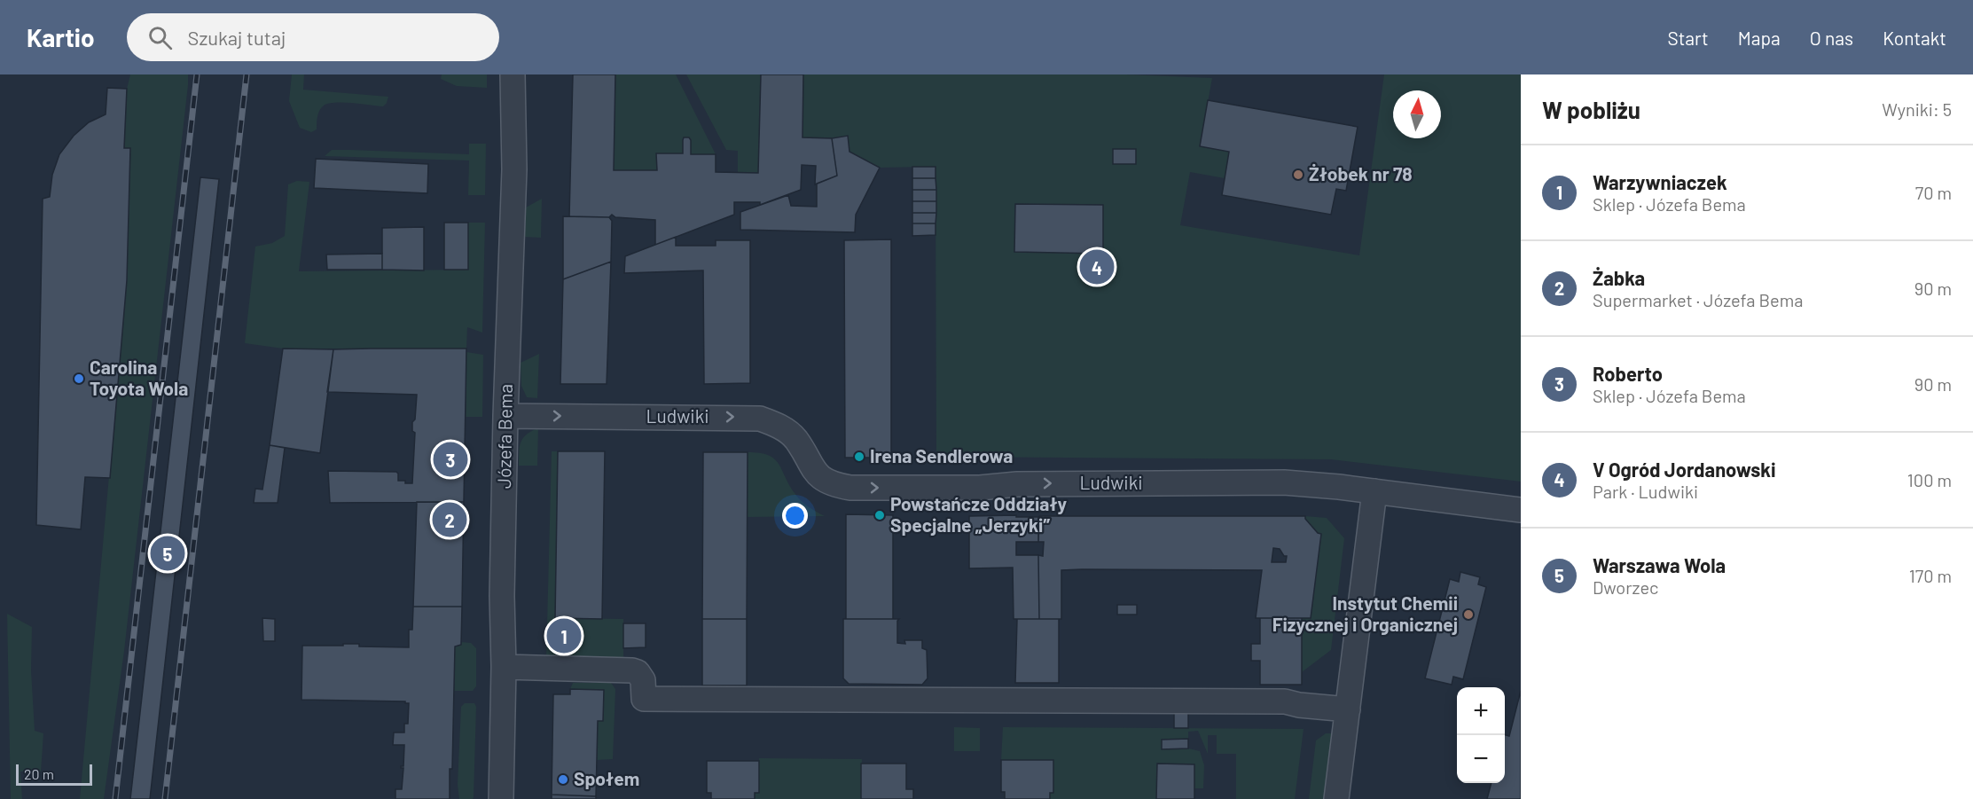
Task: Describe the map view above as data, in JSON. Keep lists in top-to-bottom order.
{
  "streets": {
    "street": ["Ludwiki", "Józefa Bema"]
  },
  "crossings": [
    ["Ludwiki", "Józefa Bema"]
  ],
  "one_way": ["Ludwiki"],
  "places": [
    "Żłobek nr 78",
    "Carolina Toyota Wola",
    "Irena Sendlerowa",
    "Powstańcze Oddziały Specjalne „Jerzyki”",
    "Instytut Chemii Fizycznej i Organicznej",
    "Społem"
  ],
  "scale_bar": "20 m",
  "north": "top",
  "page": {
    "header": "Kartio",
    "search": "Szukaj tutaj",
    "nav": [
      "Start",
      "Mapa",
      "O nas",
      "Kontakt"
    ],
    "heading": ["W pobliżu", "Wyniki: 5"],
    "list": [
      {
        "mark": "1",
        "name": "Warzywniaczek",
        "note": "Sklep · Józefa Bema",
        "value": "70 m"
      },
      {
        "mark": "2",
        "name": "Żabka",
        "note": "Supermarket · Józefa Bema",
        "value": "90 m"
      },
      {
        "mark": "3",
        "name": "Roberto",
        "note": "Sklep · Józefa Bema",
        "value": "90 m"
      },
      {
        "mark": "4",
        "name": "V Ogród Jordanowski",
        "note": "Park · Ludwiki",
        "value": "100 m"
      },
      {
        "mark": "5",
        "name": "Warszawa Wola",
        "note": "Dworzec",
        "value": "170 m"
      }
    ],
    "pins": [
      "4",
      "3",
      "2",
      "5",
      "1"
    ],
    "map_buttons": ["+", "−"],
    "scale": "20 m"
  }
}
